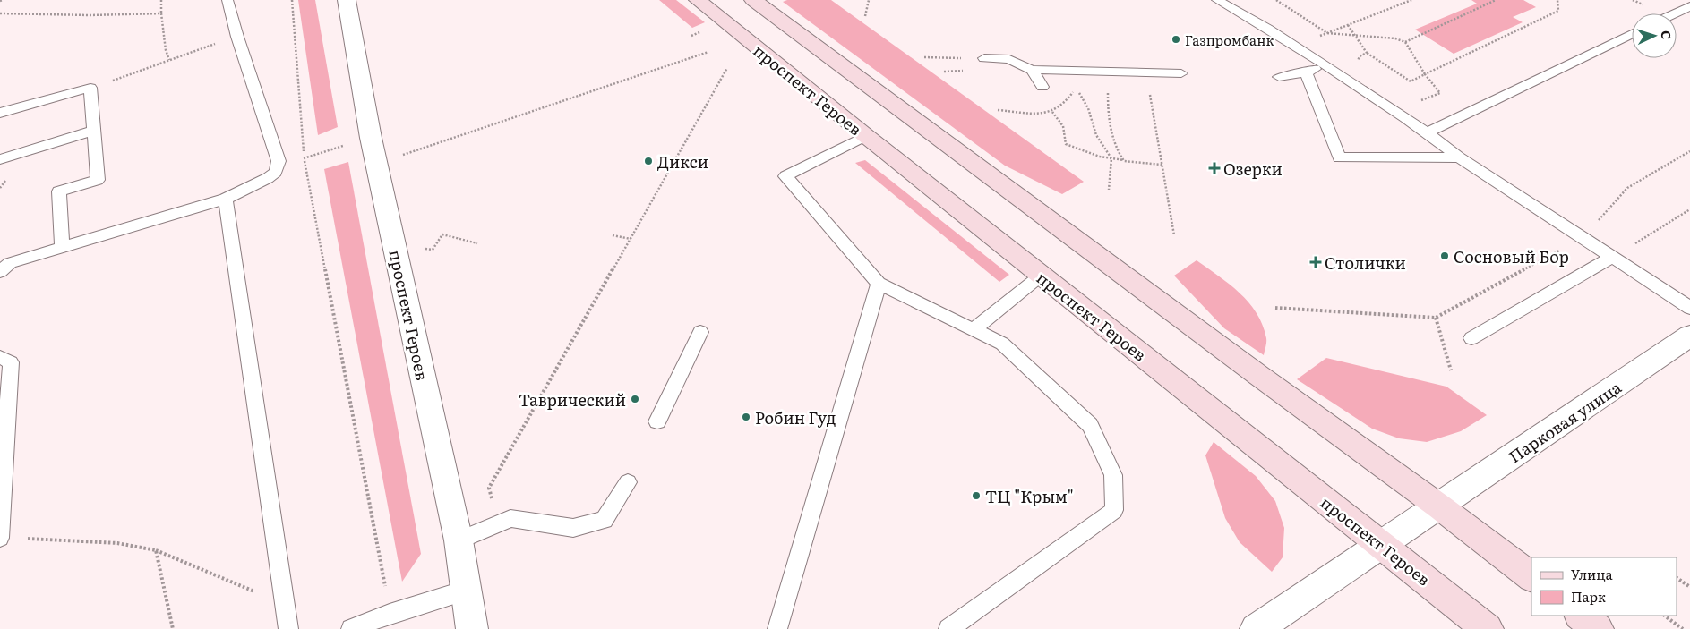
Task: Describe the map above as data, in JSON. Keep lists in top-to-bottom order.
{
  "streets": {
    "main road": ["проспект Героев"],
    "street": ["Парковая улица"]
  },
  "crossings": [
    ["проспект Героев", "Парковая улица"]
  ],
  "places": {
    "other": [
      "Газпромбанк",
      "Дикси",
      "Сосновый Бор",
      "Таврический",
      "Робин Гуд",
      "ТЦ \"Крым\""
    ],
    "health": ["Озерки", "Столички"]
  },
  "legend": ["Улица", "Парк"],
  "north": "right"
}
